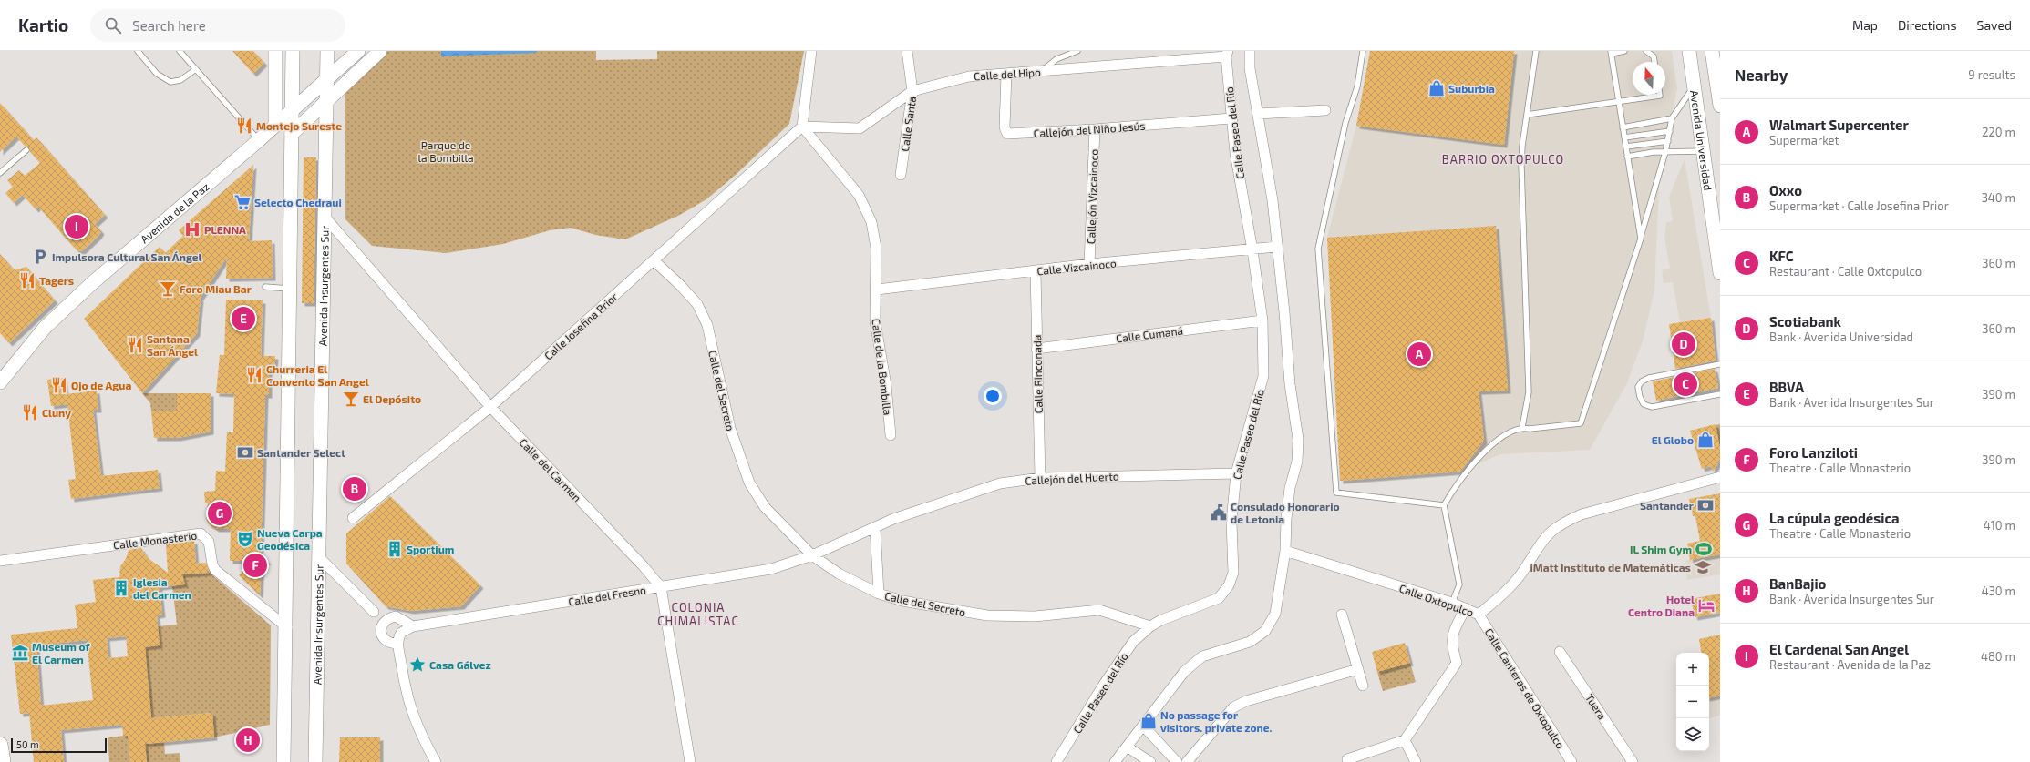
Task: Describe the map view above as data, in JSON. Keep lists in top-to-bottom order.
{
  "streets": {
    "main road": ["Avenida Universidad", "Avenida de la Paz", "Avenida Insurgentes Sur"],
    "street": [
      "Calle del Hipo",
      "Calle Santa",
      "Callejón del Niño Jesús",
      "Calle Paseo del Río",
      "Callejón Vizcainoco",
      "Calle Vizcainoco",
      "Calle Josefina Prior",
      "Calle Cumaná",
      "Calle de la Bombilla",
      "Calle Rinconada",
      "Calle del Secreto",
      "Calle del Carmen",
      "Callejón del Huerto",
      "Calle Monasterio",
      "Calle del Fresno",
      "Calle Oxtopulco",
      "Calle Canteras de Oxtopulco",
      "Tuera"
    ]
  },
  "crossings": [
    ["Calle del Hipo", "Calle Santa"],
    ["Calle del Hipo", "Callejón del Niño Jesús"],
    ["Calle del Hipo", "Calle Paseo del Río"],
    ["Calle del Hipo", "Calle Josefina Prior"],
    ["Calle del Hipo", "Calle de la Bombilla"],
    ["Callejón del Niño Jesús", "Calle Paseo del Río"],
    ["Callejón del Niño Jesús", "Callejón Vizcainoco"],
    ["Calle Paseo del Río", "Calle Vizcainoco"],
    ["Calle Paseo del Río", "Calle Cumaná"],
    ["Calle Paseo del Río", "Calle del Secreto"],
    ["Calle Paseo del Río", "Callejón del Huerto"],
    ["Callejón Vizcainoco", "Calle Vizcainoco"],
    ["Avenida de la Paz", "Avenida Insurgentes Sur"],
    ["Calle Vizcainoco", "Calle de la Bombilla"],
    ["Calle Vizcainoco", "Calle Rinconada"],
    ["Avenida Insurgentes Sur", "Calle del Carmen"],
    ["Calle Josefina Prior", "Calle de la Bombilla"],
    ["Calle Josefina Prior", "Calle del Secreto"],
    ["Calle Josefina Prior", "Calle del Carmen"],
    ["Calle Cumaná", "Calle Rinconada"],
    ["Calle Rinconada", "Callejón del Huerto"],
    ["Calle del Secreto", "Callejón del Huerto"],
    ["Calle del Secreto", "Calle del Fresno"],
    ["Calle del Carmen", "Calle del Fresno"],
    ["Callejón del Huerto", "Calle del Fresno"],
    ["Calle Oxtopulco", "Calle Canteras de Oxtopulco"]
  ],
  "districts": ["BARRIO OXTOPULCO", "COLONIA CHIMALISTAC"],
  "parks": ["Parque de la Bombilla"],
  "places": {
    "shop": ["Suburbia", "El Globo", "No passage for visitors. private zone."],
    "restaurant": [
      "Montejo Sureste",
      "Tagers",
      "Santana San Ángel",
      "Churreria El Convento San Angel",
      "Ojo de Agua",
      "Cluny"
    ],
    "supermarket": ["Selecto Chedraui"],
    "hospital": ["PLENNA"],
    "parking": ["Impulsora Cultural San Ángel"],
    "bar": ["Foro Miau Bar", "El Depósito"],
    "bank": ["Santander Select", "Santander"],
    "public building": ["Consulado Honorario de Letonia"],
    "theatre": ["Nueva Carpa Geodésica"],
    "building": ["Sportium", "Iglesia del Carmen"],
    "sports": ["IL Shim Gym"],
    "school or university": ["iMatt Instituto de Matemáticas"],
    "hotel": ["Hotel Centro Diana"],
    "museum": ["Museum of El Carmen"],
    "place": ["Casa Gálvez"]
  },
  "scale_bar": "50 m",
  "north": "top",
  "page": {
    "header": "Kartio",
    "search": "Search here",
    "nav": ["Map", "Directions", "Saved"],
    "heading": ["Nearby", "9 results"],
    "list": [
      {
        "mark": "A",
        "name": "Walmart Supercenter",
        "note": "Supermarket",
        "value": "220 m"
      },
      {
        "mark": "B",
        "name": "Oxxo",
        "note": "Supermarket · Calle Josefina Prior",
        "value": "340 m"
      },
      {
        "mark": "C",
        "name": "KFC",
        "note": "Restaurant · Calle Oxtopulco",
        "value": "360 m"
      },
      {
        "mark": "D",
        "name": "Scotiabank",
        "note": "Bank · Avenida Universidad",
        "value": "360 m"
      },
      {
        "mark": "E",
        "name": "BBVA",
        "note": "Bank · Avenida Insurgentes Sur",
        "value": "390 m"
      },
      {
        "mark": "F",
        "name": "Foro Lanziloti",
        "note": "Theatre · Calle Monasterio",
        "value": "390 m"
      },
      {
        "mark": "G",
        "name": "La cúpula geodésica",
        "note": "Theatre · Calle Monasterio",
        "value": "410 m"
      },
      {
        "mark": "H",
        "name": "BanBajio",
        "note": "Bank · Avenida Insurgentes Sur",
        "value": "430 m"
      },
      {
        "mark": "I",
        "name": "El Cardenal San Angel",
        "note": "Restaurant · Avenida de la Paz",
        "value": "480 m"
      }
    ],
    "pins": [
      "I",
      "E",
      "D",
      "A",
      "C",
      "B",
      "G",
      "F",
      "H"
    ],
    "map_buttons": ["+", "−"],
    "scale": "50 m"
  }
}
